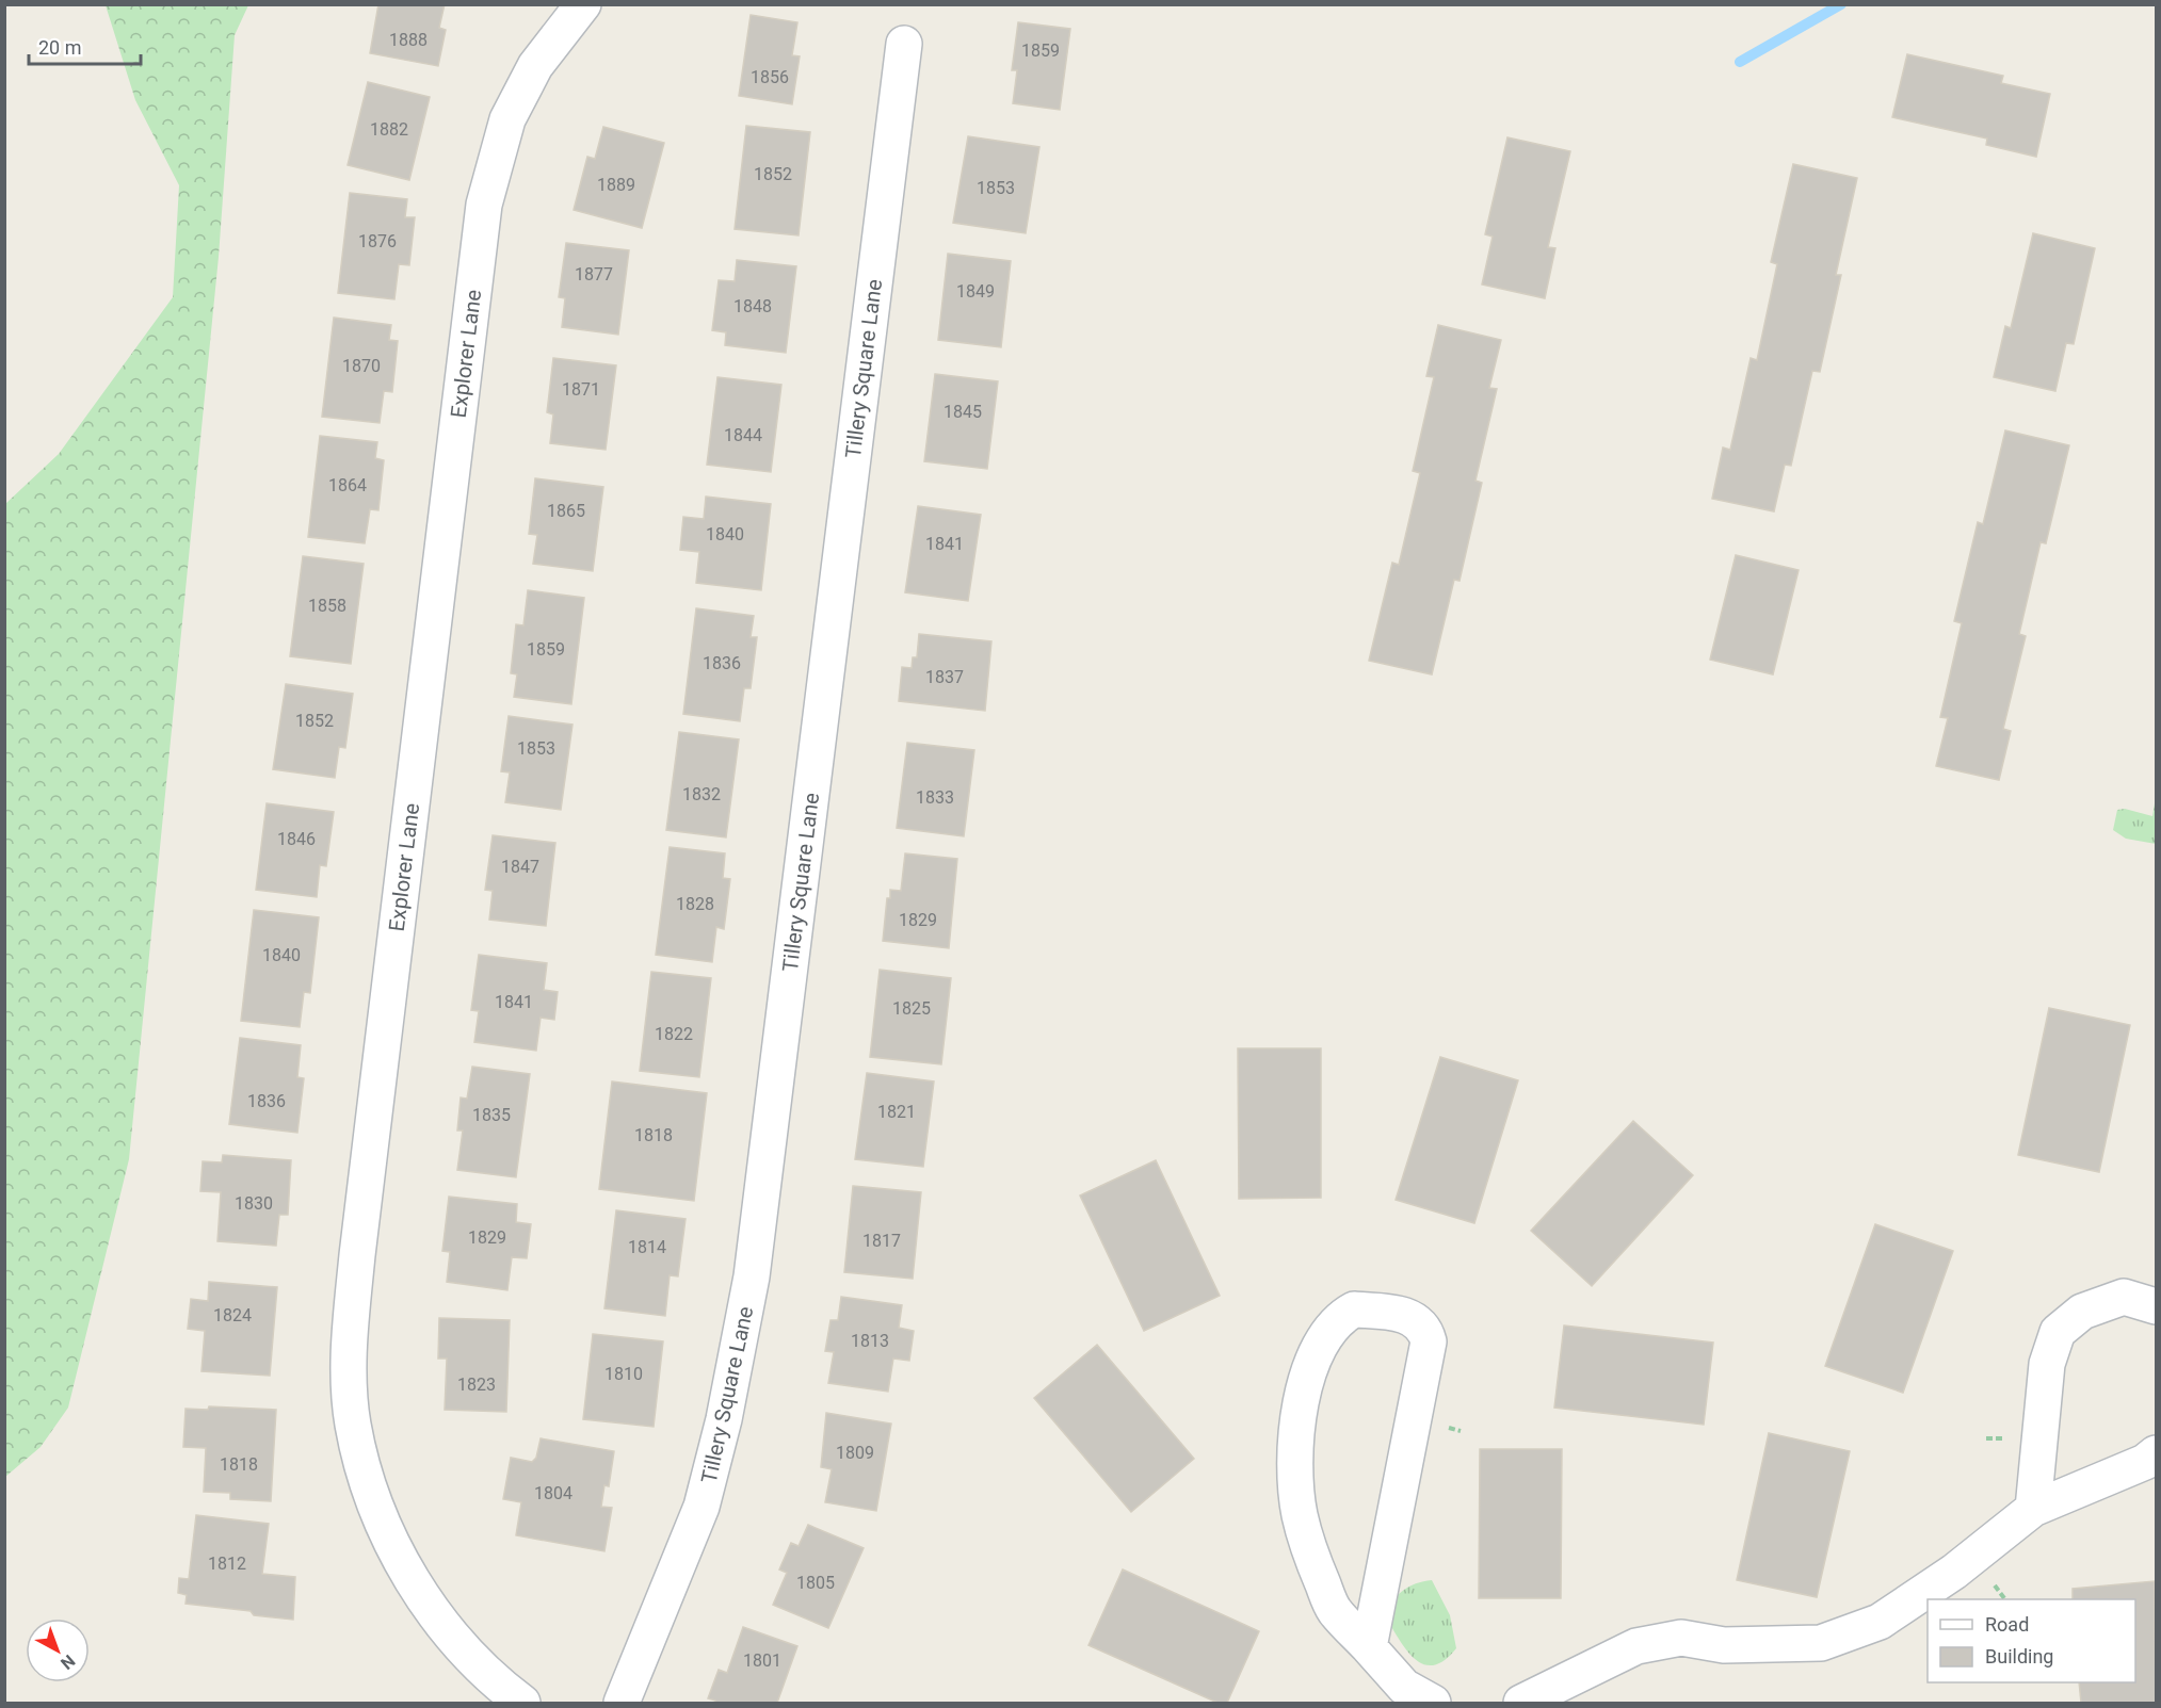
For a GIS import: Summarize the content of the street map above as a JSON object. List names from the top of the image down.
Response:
{
  "streets": {
    "street": ["Explorer Lane", "Tillery Square Lane"]
  },
  "house_numbers": [
    "1888",
    "1859",
    "1856",
    "1882",
    "1852",
    "1889",
    "1853",
    "1876",
    "1877",
    "1849",
    "1848",
    "1870",
    "1871",
    "1845",
    "1844",
    "1864",
    "1865",
    "1840",
    "1841",
    "1858",
    "1859",
    "1836",
    "1837",
    "1852",
    "1853",
    "1832",
    "1833",
    "1846",
    "1847",
    "1828",
    "1829",
    "1840",
    "1841",
    "1825",
    "1822",
    "1836",
    "1821",
    "1835",
    "1818",
    "1830",
    "1829",
    "1817",
    "1814",
    "1824",
    "1813",
    "1810",
    "1823",
    "1809",
    "1818",
    "1804",
    "1812",
    "1805",
    "1801"
  ],
  "legend": ["Road", "Building"],
  "scale_bar": "20 m",
  "north": "bottom right"
}
